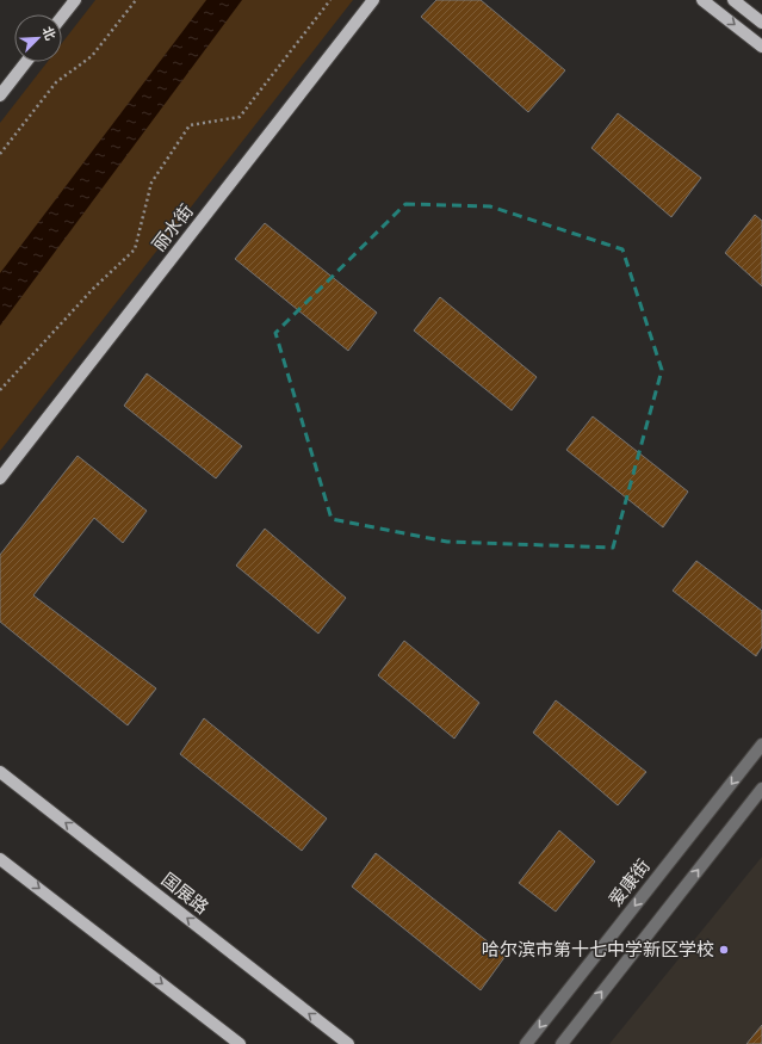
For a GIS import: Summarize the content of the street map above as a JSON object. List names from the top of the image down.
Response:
{
  "streets": {
    "main road": ["丽水街", "国展路"],
    "street": ["爱康街"]
  },
  "places": ["哈尔滨市第十七中学新区学校"],
  "north": "top right"
}
